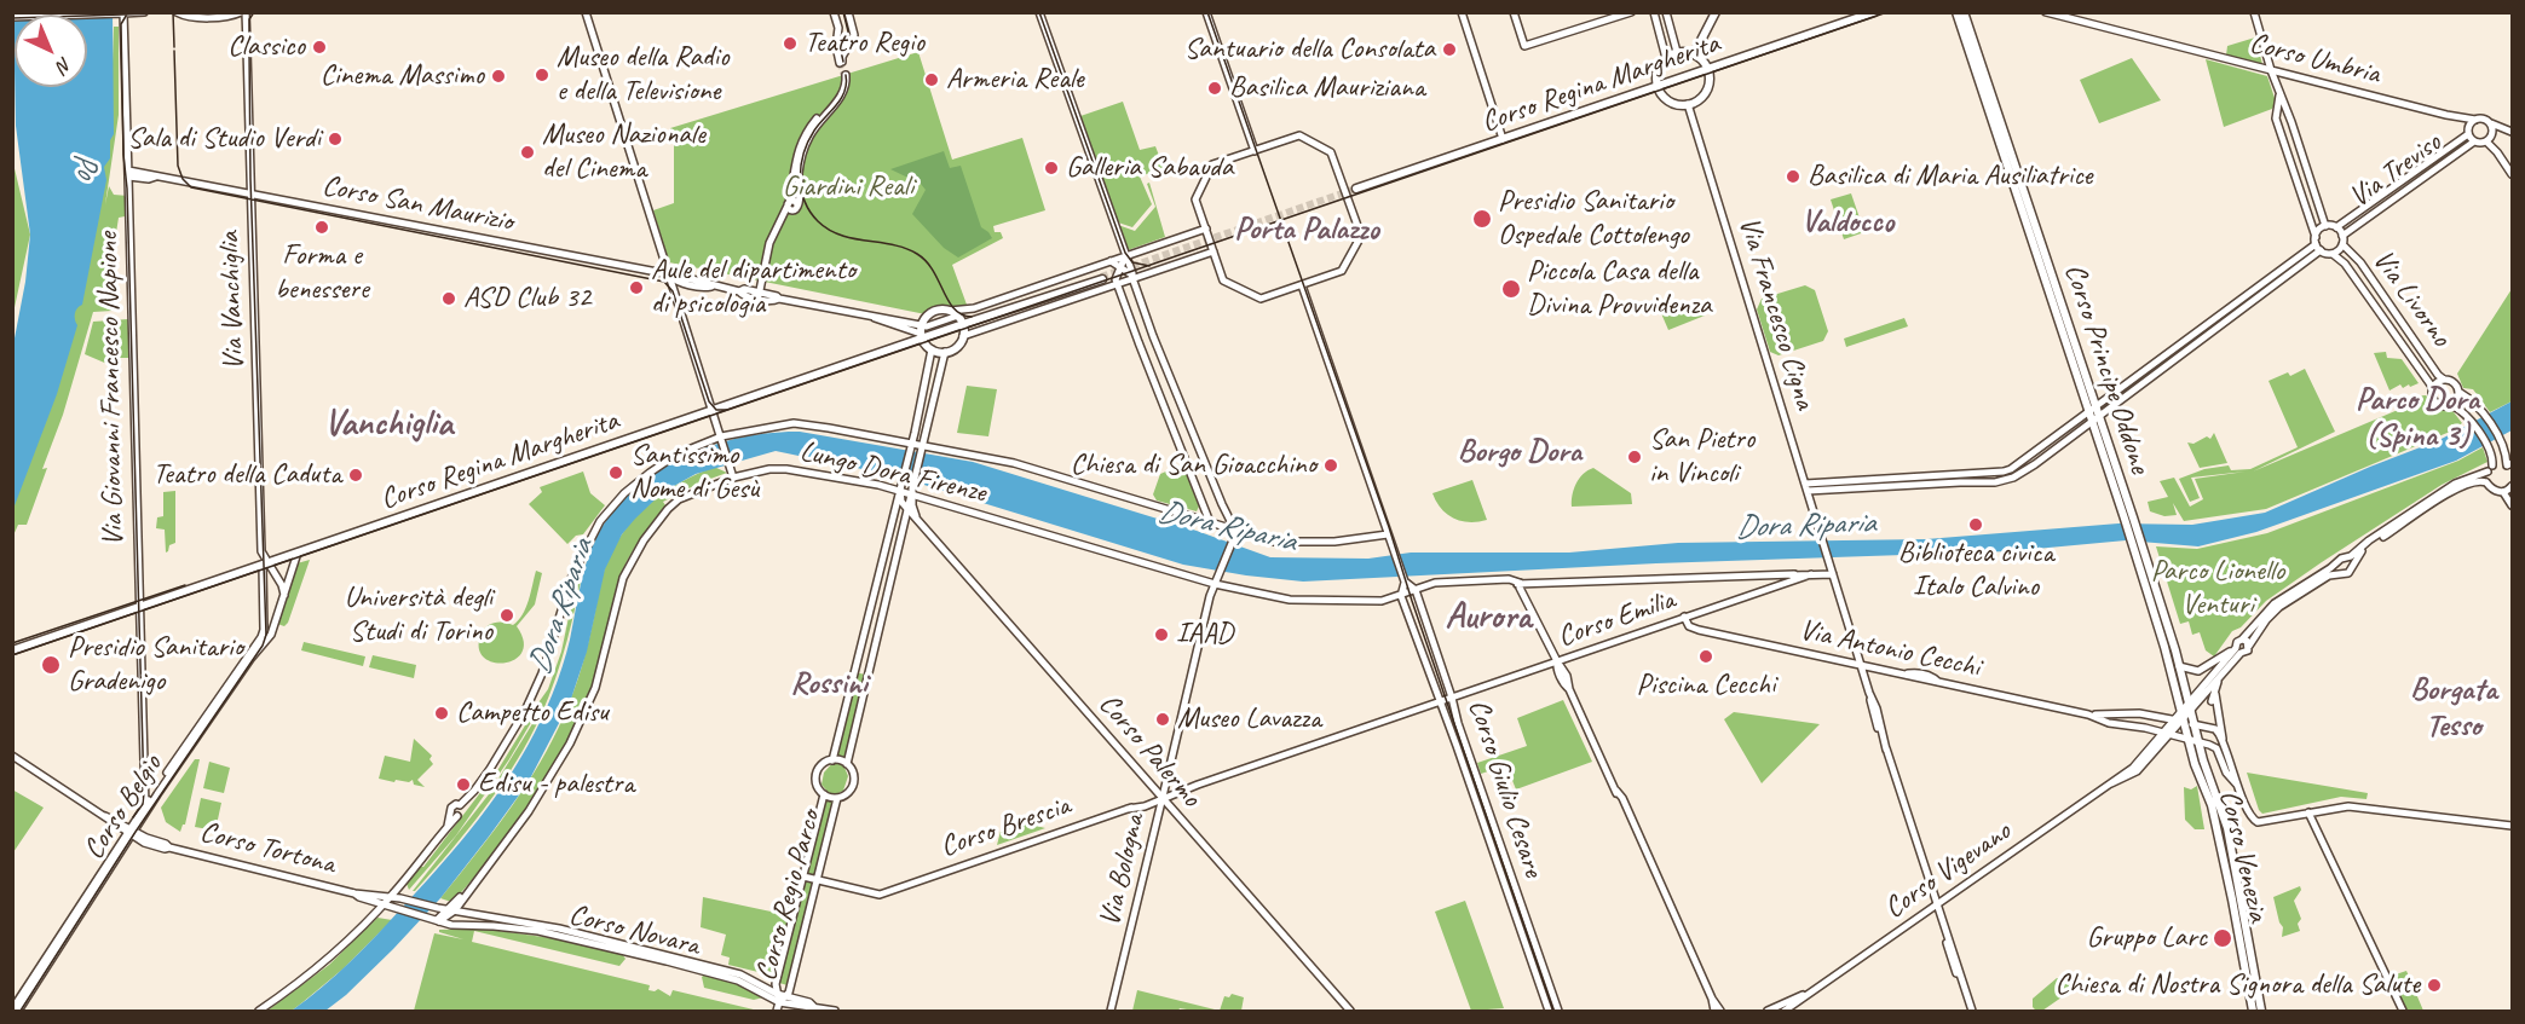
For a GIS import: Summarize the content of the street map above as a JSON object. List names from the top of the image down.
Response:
{
  "streets": {
    "main road": ["Corso Regina Margherita", "Corso Principe Oddone", "Corso Venezia"],
    "street": [
      "Corso Umbria",
      "Via Treviso",
      "Corso San Maurizio",
      "Via Livorno",
      "Via Vanchiglia",
      "Via Francesco Cigna",
      "Via Giovanni Francesco Napione",
      "Lungo Dora Firenze",
      "Corso Emilia",
      "Via Antonio Cecchi",
      "Corso Palermo",
      "Corso Giulio Cesare",
      "Corso Belgio",
      "Corso Brescia",
      "Corso Tortona",
      "Via Bologna",
      "Corso Vigevano",
      "Corso Regio Parco",
      "Corso Novara"
    ]
  },
  "crossings": [
    ["Corso Umbria", "Via Treviso"],
    ["Corso Regina Margherita", "Corso San Maurizio"],
    ["Corso Regina Margherita", "Via Vanchiglia"],
    ["Corso Regina Margherita", "Via Giovanni Francesco Napione"],
    ["Corso Regina Margherita", "Corso Belgio"],
    ["Via Treviso", "Via Livorno"],
    ["Corso San Maurizio", "Via Vanchiglia"],
    ["Corso San Maurizio", "Via Giovanni Francesco Napione"],
    ["Via Vanchiglia", "Corso Belgio"],
    ["Via Francesco Cigna", "Corso Emilia"],
    ["Corso Principe Oddone", "Via Antonio Cecchi"],
    ["Corso Principe Oddone", "Corso Venezia"],
    ["Corso Principe Oddone", "Corso Vigevano"],
    ["Via Giovanni Francesco Napione", "Corso Belgio"],
    ["Lungo Dora Firenze", "Corso Emilia"],
    ["Lungo Dora Firenze", "Corso Giulio Cesare"],
    ["Lungo Dora Firenze", "Corso Tortona"],
    ["Lungo Dora Firenze", "Via Bologna"],
    ["Lungo Dora Firenze", "Corso Novara"],
    ["Corso Emilia", "Via Antonio Cecchi"],
    ["Corso Emilia", "Corso Giulio Cesare"],
    ["Corso Emilia", "Corso Brescia"],
    ["Via Antonio Cecchi", "Corso Venezia"],
    ["Via Antonio Cecchi", "Corso Vigevano"],
    ["Corso Palermo", "Corso Brescia"],
    ["Corso Palermo", "Via Bologna"],
    ["Corso Giulio Cesare", "Corso Brescia"],
    ["Corso Belgio", "Corso Tortona"],
    ["Corso Brescia", "Via Bologna"],
    ["Corso Brescia", "Corso Regio Parco"],
    ["Corso Tortona", "Corso Novara"],
    ["Corso Venezia", "Corso Vigevano"],
    ["Corso Regio Parco", "Corso Novara"]
  ],
  "districts": [
    "Valdocco",
    "Porta Palazzo",
    "Parco Dora (Spina 3)",
    "Vanchiglia",
    "Borgo Dora",
    "Aurora",
    "Rossini",
    "Borgata Tesso"
  ],
  "water": ["Po", "Dora Riparia"],
  "parks": ["Giardini Reali", "Parco Lionello Venturi"],
  "places": [
    "Teatro Regio",
    "Classico",
    "Santuario della Consolata",
    "Museo della Radio e della Televisione",
    "Cinema Massimo",
    "Armeria Reale",
    "Basilica Mauriziana",
    "Sala di Studio Verdi",
    "Museo Nazionale del Cinema",
    "Galleria Sabauda",
    "Basilica di Maria Ausiliatrice",
    "Presidio Sanitario Ospedale Cottolengo",
    "Forma e benessere",
    "Aule del dipartimento di psicologia",
    "Piccola Casa della Divina Provvidenza",
    "ASD Club 32",
    "San Pietro in Vincoli",
    "Chiesa di San Gioacchino",
    "Santissimo Nome di Gesù",
    "Teatro della Caduta",
    "Biblioteca civica Italo Calvino",
    "Università degli Studi di Torino",
    "IAAD",
    "Piscina Cecchi",
    "Presidio Sanitario Gradenigo",
    "Campetto Edisu",
    "Museo Lavazza",
    "Edisu - palestra",
    "Gruppo Larc",
    "Chiesa di Nostra Signora della Salute"
  ],
  "north": "bottom right"
}
